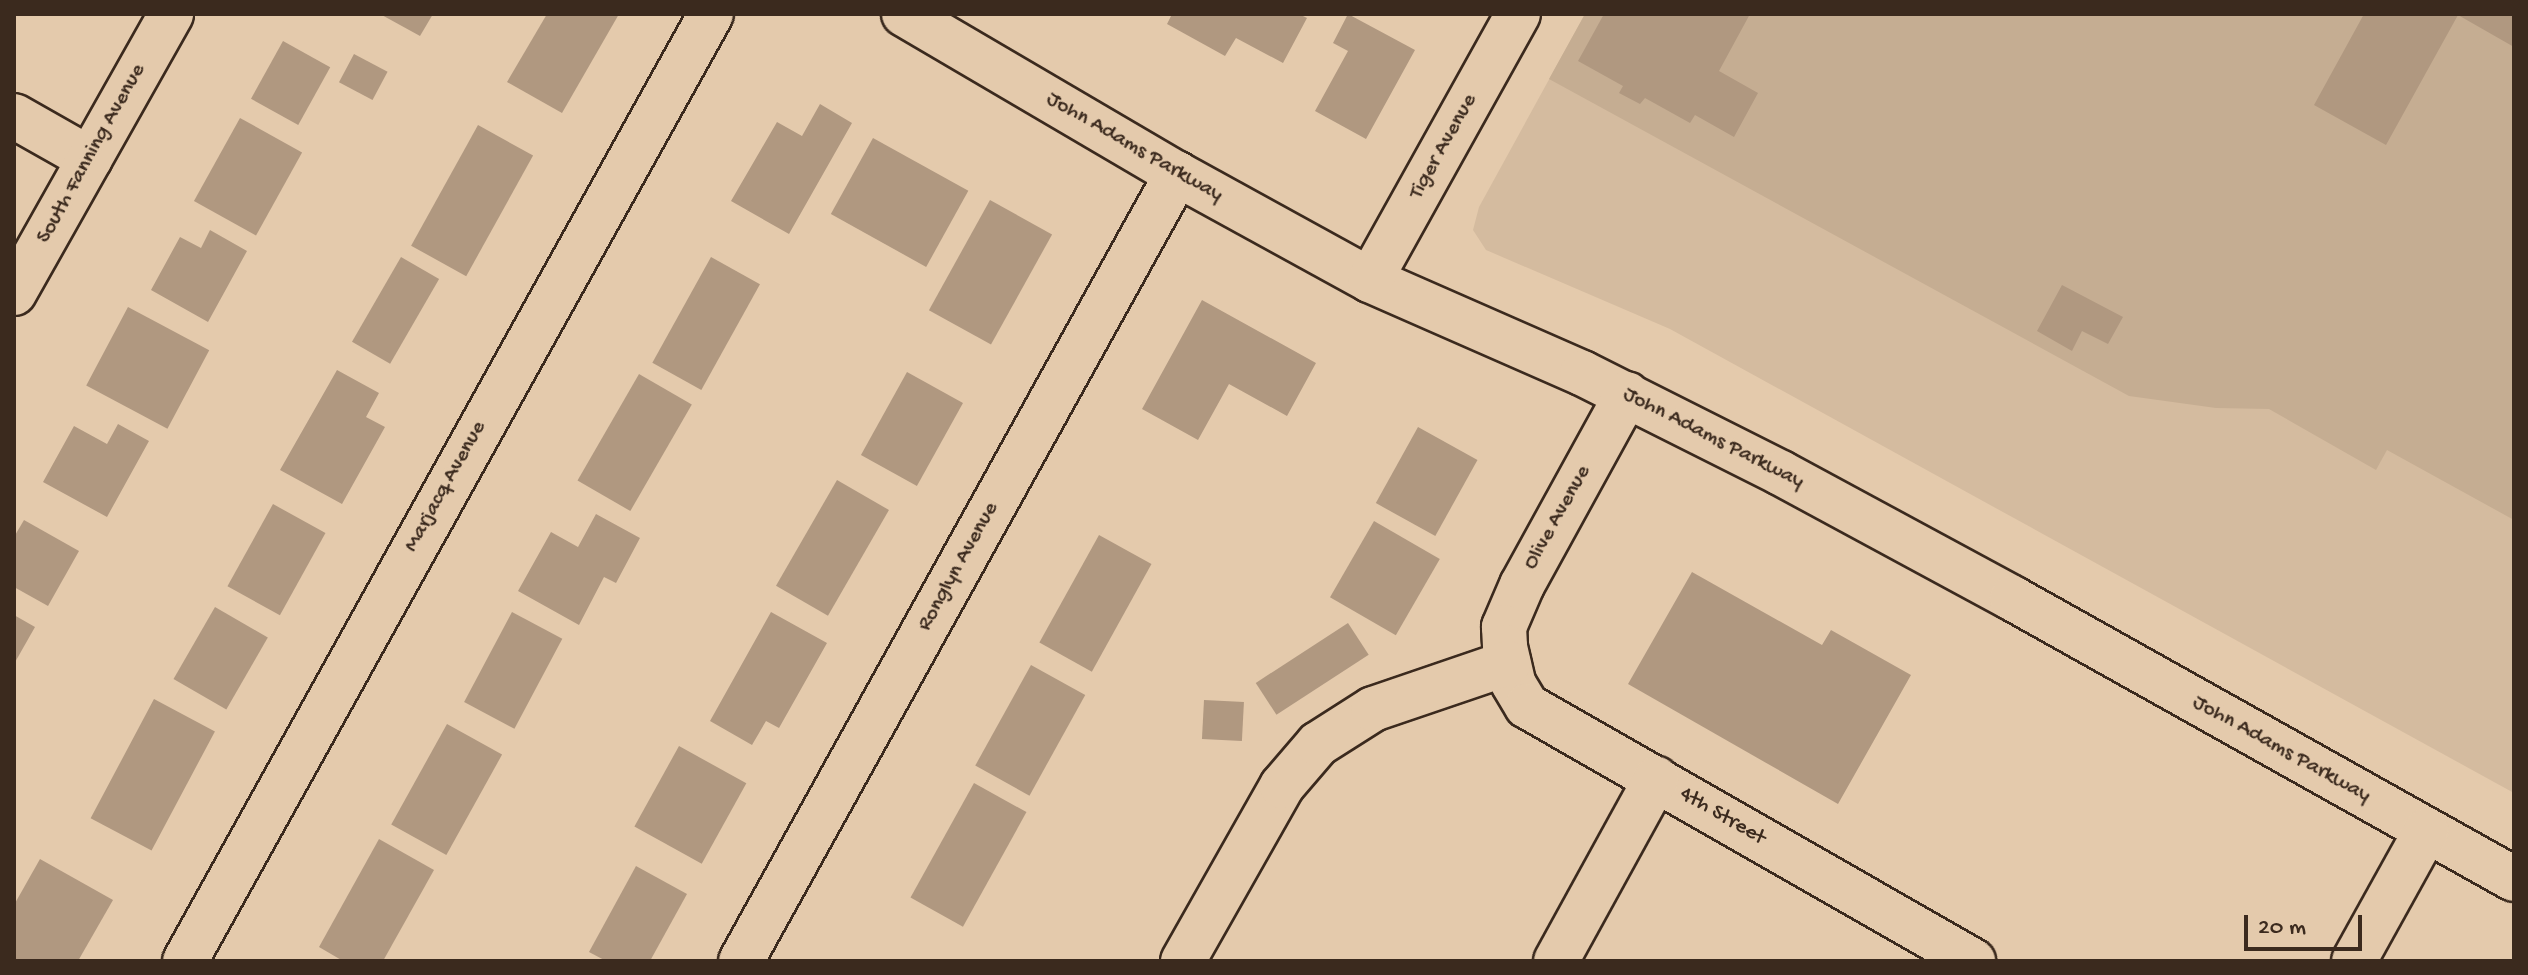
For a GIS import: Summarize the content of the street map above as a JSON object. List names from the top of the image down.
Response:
{
  "streets": {
    "street": [
      "Tiger Avenue",
      "John Adams Parkway",
      "South Fanning Avenue",
      "Marjacq Avenue",
      "Olive Avenue",
      "Ronglyn Avenue",
      "4th Street"
    ]
  },
  "crossings": [
    ["Tiger Avenue", "John Adams Parkway"],
    ["John Adams Parkway", "Olive Avenue"],
    ["John Adams Parkway", "Ronglyn Avenue"],
    ["Olive Avenue", "4th Street"]
  ],
  "scale_bar": "20 m"
}
